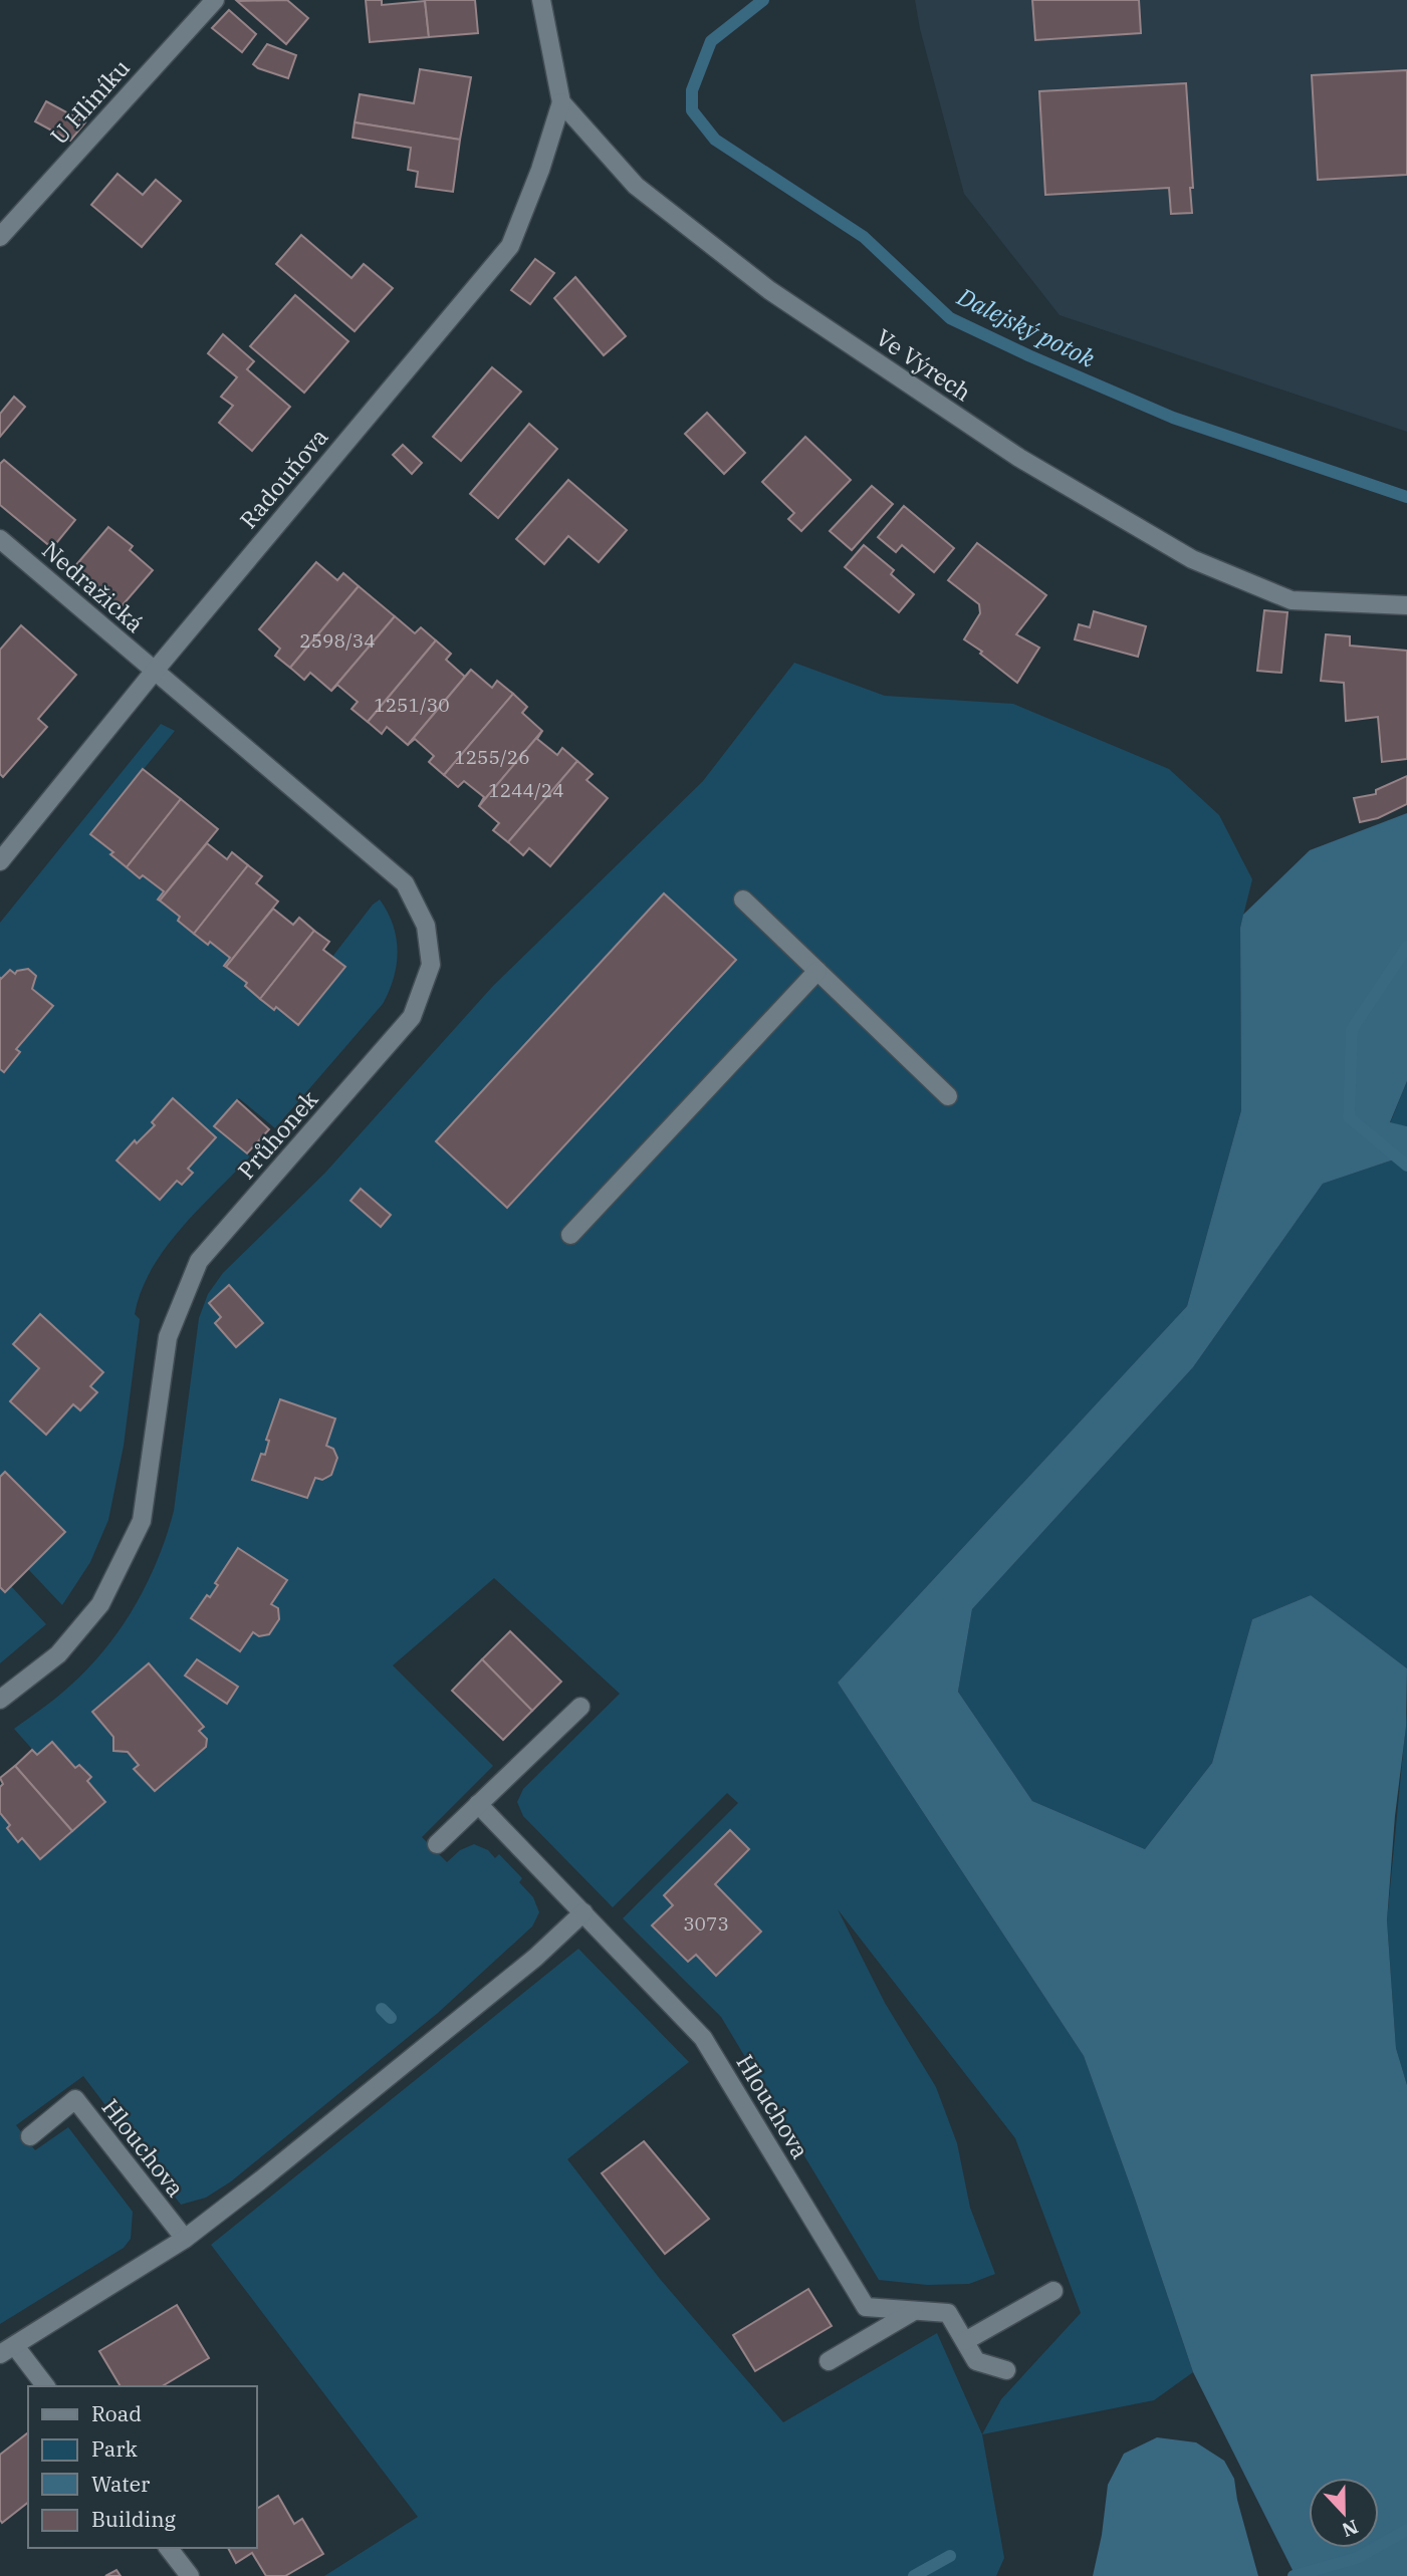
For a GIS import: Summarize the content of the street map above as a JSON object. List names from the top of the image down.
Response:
{
  "streets": {
    "street": [
      "U Hliníku",
      "Ve Výrech",
      "Radouňova",
      "Nedražická",
      "Průhonek",
      "Hlouchova"
    ]
  },
  "crossings": [
    ["Ve Výrech", "Radouňova"],
    ["Radouňova", "Nedražická"],
    ["Radouňova", "Průhonek"],
    ["Nedražická", "Průhonek"]
  ],
  "water": ["Dalejský potok"],
  "house_numbers": [
    "2598/34",
    "1251/30",
    "1255/26",
    "1244/24",
    "3073"
  ],
  "legend": [
    "Road",
    "Park",
    "Water",
    "Building"
  ],
  "north": "bottom"
}
